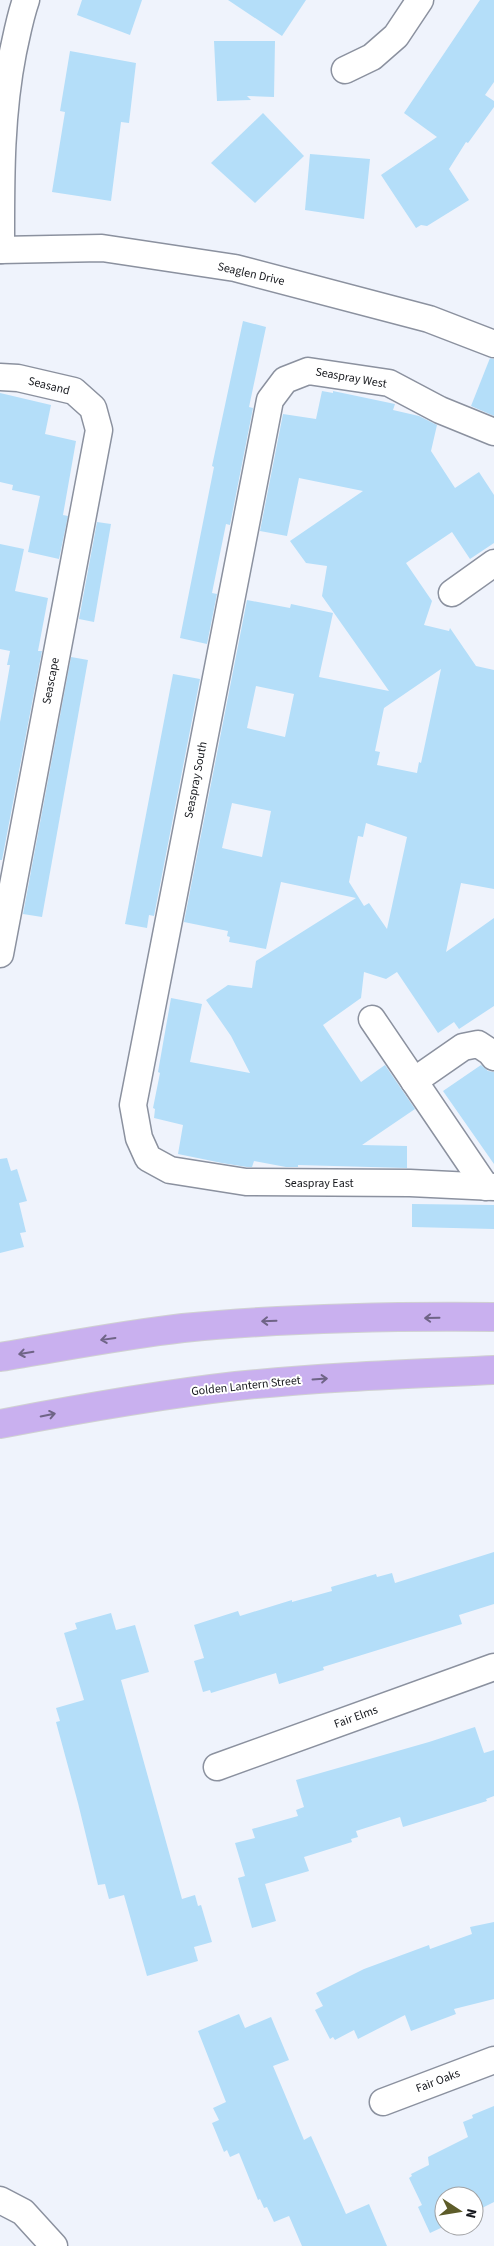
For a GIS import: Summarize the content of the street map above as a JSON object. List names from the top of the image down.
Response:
{
  "streets": {
    "main road": ["Golden Lantern Street"],
    "street": [
      "Seaglen Drive",
      "Seaspray West",
      "Seasand",
      "Seascape",
      "Seaspray South",
      "Seaspray East",
      "Fair Elms",
      "Fair Oaks"
    ]
  },
  "crossings": [
    ["Seaspray West", "Seaspray South"],
    ["Seasand", "Seascape"],
    ["Seaspray South", "Seaspray East"]
  ],
  "north": "right"
}
